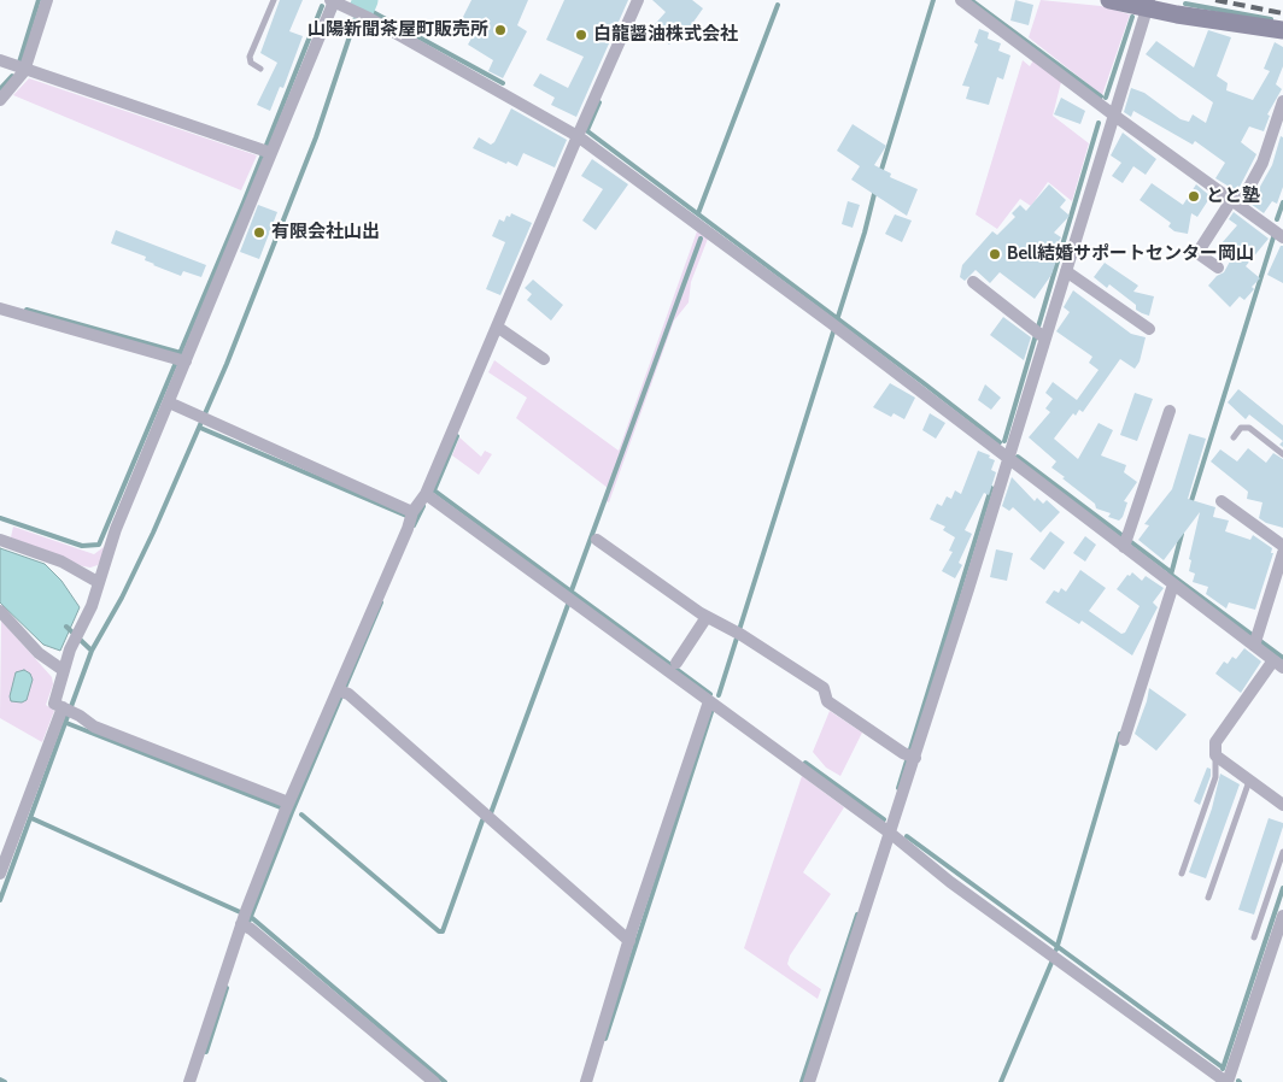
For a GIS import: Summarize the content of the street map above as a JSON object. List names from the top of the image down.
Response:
{
  "places": [
    "山陽新聞茶屋町販売所",
    "白龍醤油株式会社",
    "とと塾",
    "有限会社山出",
    "Bell結婚サポートセンター岡山"
  ]
}
